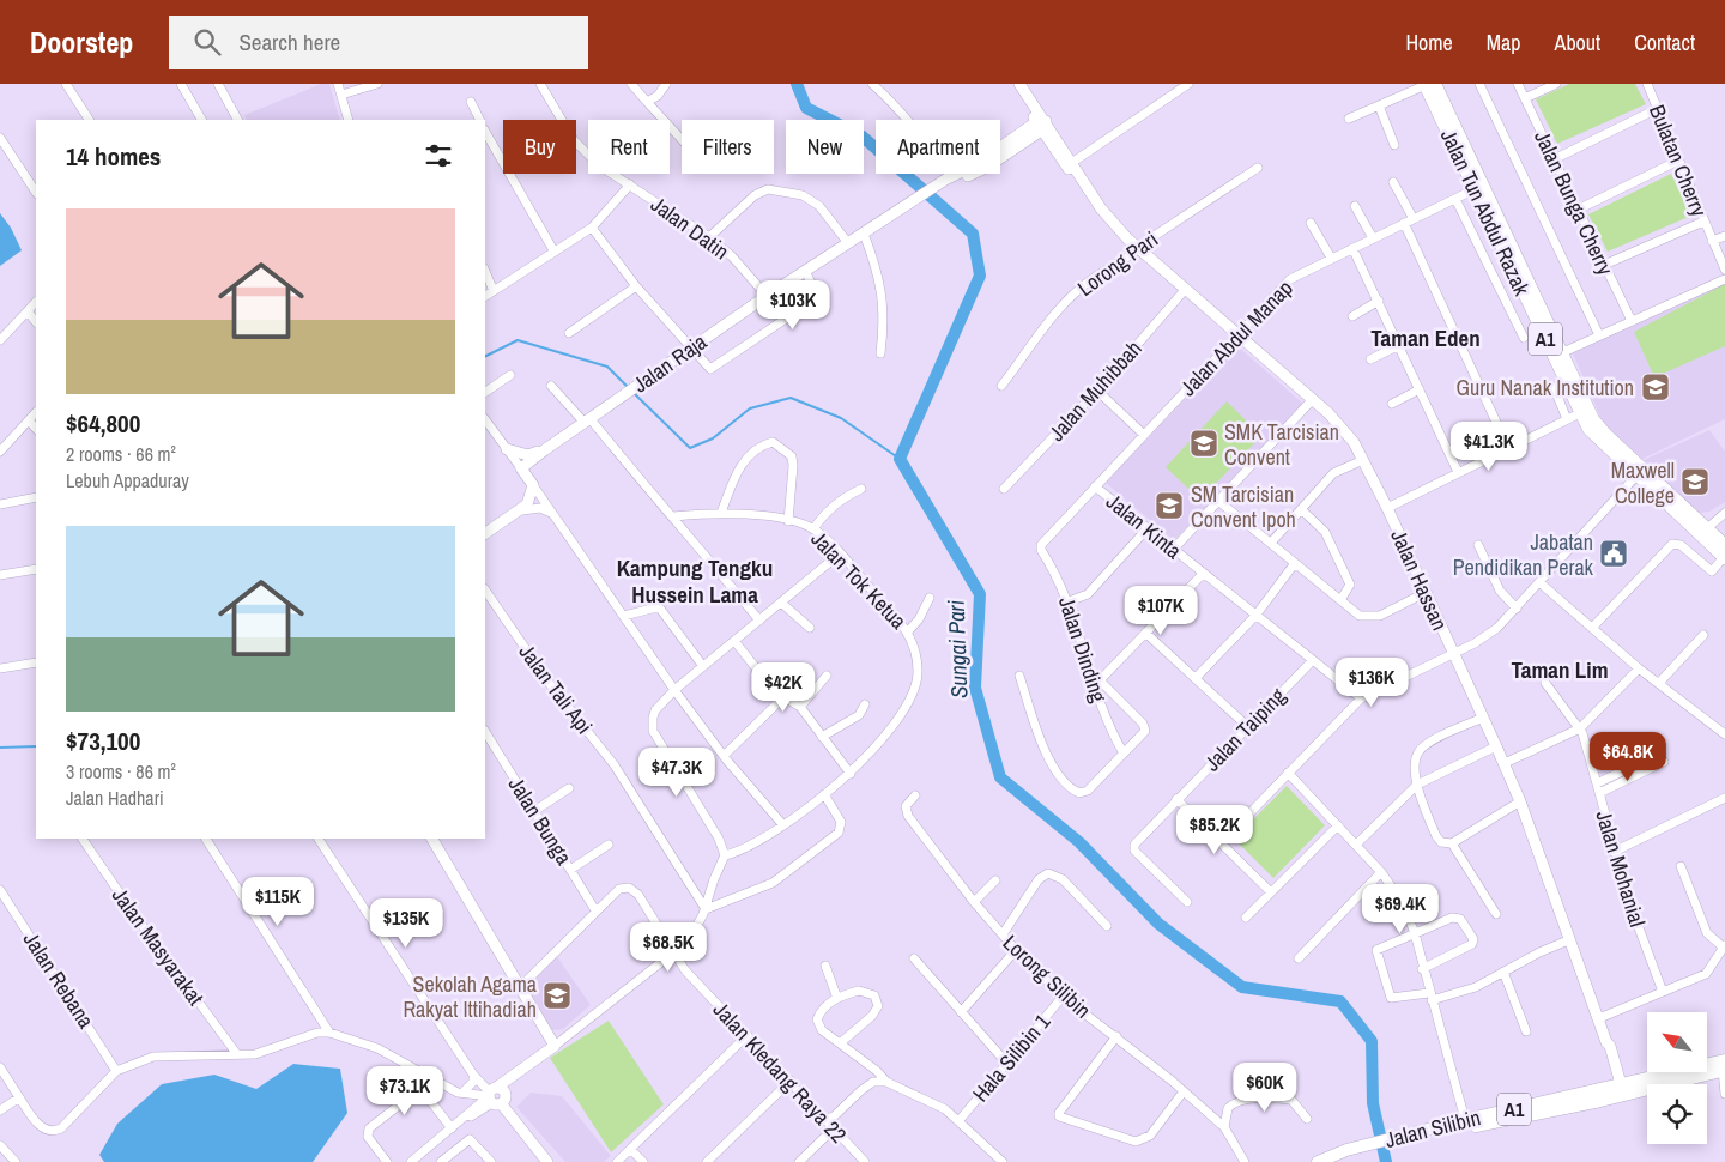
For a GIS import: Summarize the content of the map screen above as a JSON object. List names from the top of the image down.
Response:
{
  "streets": {
    "main road": ["Jalan Tun Abdul Razak", "A1", "Jalan Silibin"],
    "street": [
      "Bulatan Cherry",
      "Jalan Bunga Cherry",
      "Jalan Datin",
      "Lorong Pari",
      "Jalan Abdul Manap",
      "Jalan Raja",
      "Jalan Muhibbah",
      "Jalan Kinta",
      "Jalan Tok Ketua",
      "Jalan Hassan",
      "Jalan Dinding",
      "Jalan Tali Api",
      "Jalan Taiping",
      "Jalan Bunga",
      "Jalan Mohanial",
      "Jalan Masyarakat",
      "Lorong Silibin",
      "Jalan Rebana",
      "Hala Silibin 1",
      "Jalan Kledang Raya 22"
    ]
  },
  "crossings": [
    ["Jalan Tun Abdul Razak", "Jalan Abdul Manap"],
    ["Jalan Datin", "Jalan Raja"],
    ["Lorong Pari", "Jalan Hassan"],
    ["Jalan Abdul Manap", "Jalan Kinta"],
    ["Jalan Abdul Manap", "Jalan Hassan"],
    ["Jalan Abdul Manap", "Jalan Dinding"],
    ["Jalan Raja", "Jalan Hassan"],
    ["Jalan Muhibbah", "Jalan Hassan"],
    ["Jalan Kinta", "Jalan Taiping"],
    ["Jalan Hassan", "Jalan Silibin"],
    ["Lorong Silibin", "Hala Silibin 1"]
  ],
  "districts": ["Taman Eden", "Kampung Tengku Hussein Lama", "Taman Lim"],
  "water": ["Sungai Pari"],
  "places": {
    "school or university": [
      "Guru Nanak Institution",
      "SMK Tarcisian Convent",
      "Maxwell College",
      "SM Tarcisian Convent Ipoh",
      "Sekolah Agama Rakyat Ittihadiah"
    ],
    "public building": ["Jabatan Pendidikan Perak"]
  },
  "north": "top left",
  "page": {
    "header": "Doorstep",
    "search": "Search here",
    "nav": [
      "Home",
      "Map",
      "About",
      "Contact"
    ],
    "chip": [
      "Buy",
      "Rent",
      "Filters",
      "New",
      "Apartment"
    ],
    "heading": "14 homes",
    "list": [
      {
        "name": "$64,800",
        "note": "2 rooms · 66 m² · Lebuh Appaduray"
      },
      {
        "name": "$73,100",
        "note": "3 rooms · 86 m² · Jalan Hadhari"
      }
    ],
    "price": [
      "$103K",
      "$41.3K",
      "$107K",
      "$136K",
      "$42K",
      "$64.8K",
      "$47.3K",
      "$85.2K",
      "$115K",
      "$69.4K",
      "$135K",
      "$68.5K",
      "$60K",
      "$73.1K"
    ]
  }
}
